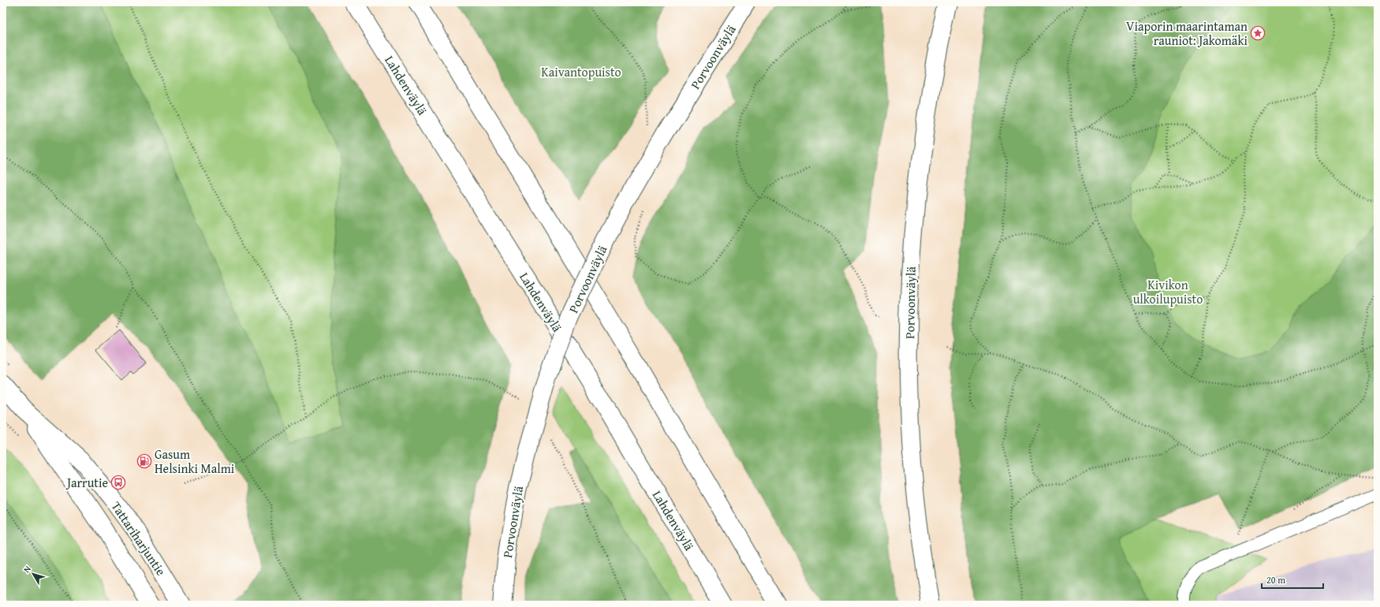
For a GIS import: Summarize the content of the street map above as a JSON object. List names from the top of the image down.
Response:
{
  "streets": {
    "main road": ["Porvoonväylä", "Lahdenväylä", "Tattariharjuntie"]
  },
  "parks": ["Kaivantopuisto", "Kivikon ulkoilupuisto"],
  "places": {
    "place": ["Viaporin maarintaman rauniot: Jakomäki"],
    "fuel station": ["Gasum Helsinki Malmi"],
    "bus stop": ["Jarrutie"]
  },
  "scale_bar": "20 m",
  "north": "top left"
}
